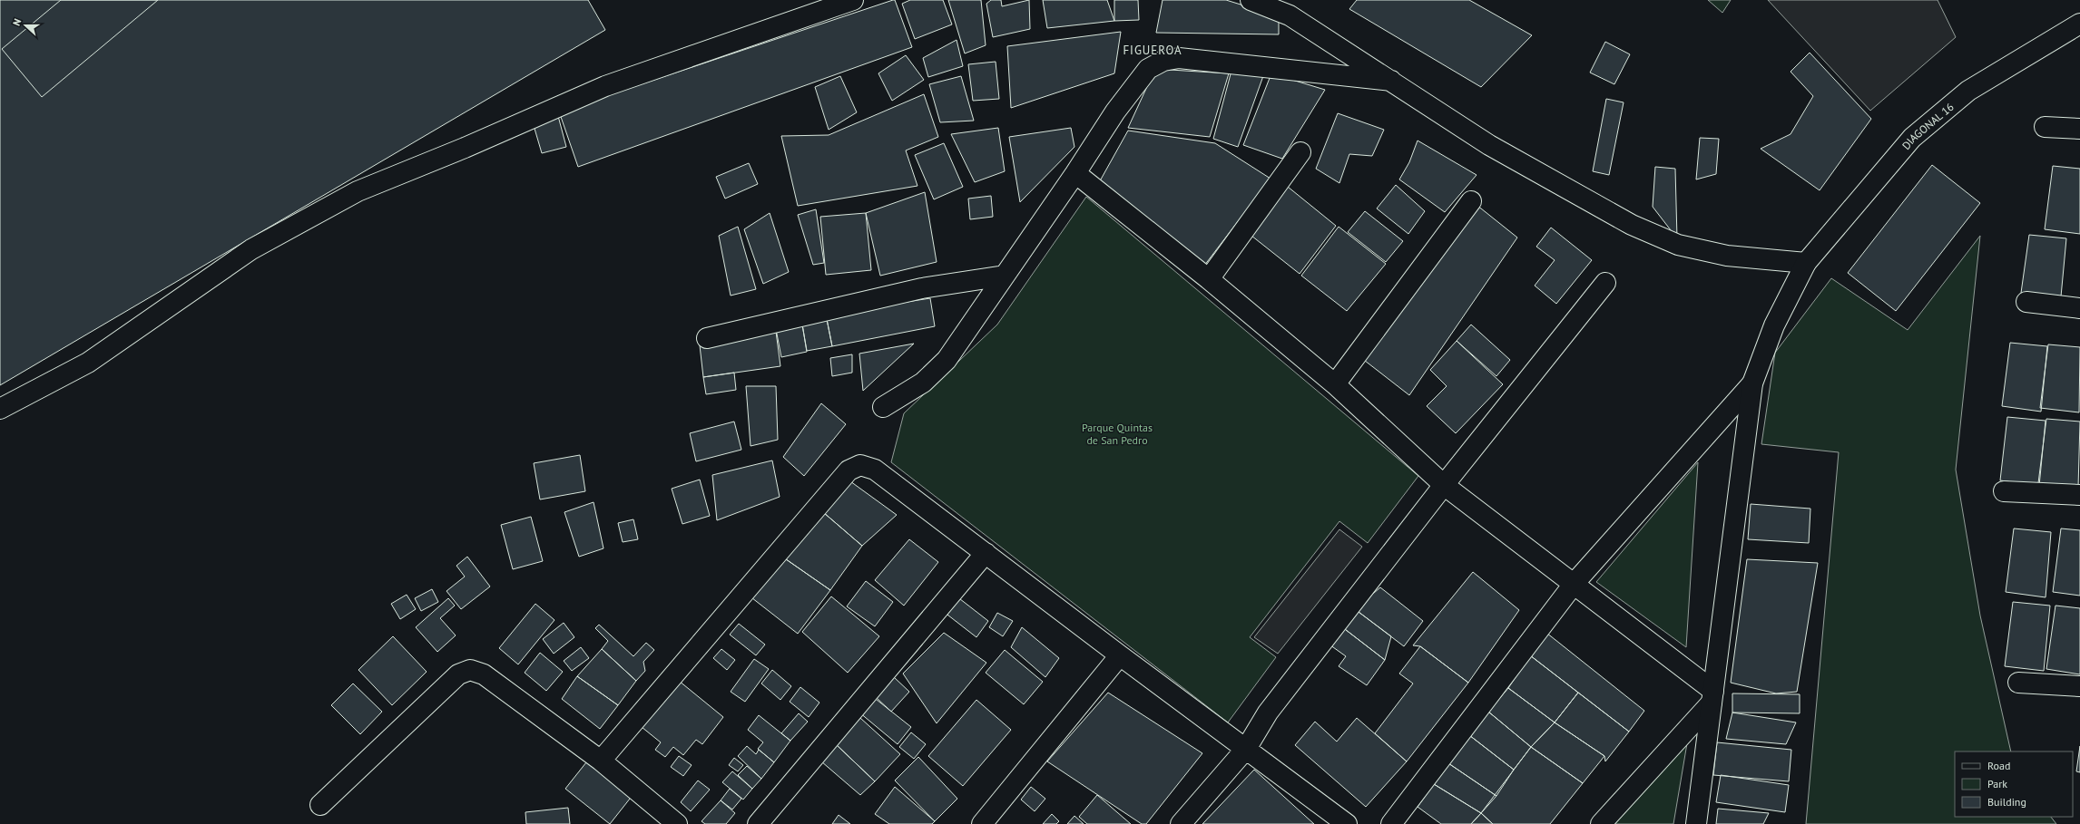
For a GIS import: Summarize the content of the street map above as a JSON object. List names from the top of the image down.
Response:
{
  "streets": {
    "street": ["DIAGONAL 16"]
  },
  "districts": ["FIGUEROA"],
  "parks": ["Parque Quintas de San Pedro"],
  "legend": ["Road", "Park", "Building"],
  "north": "left"
}
